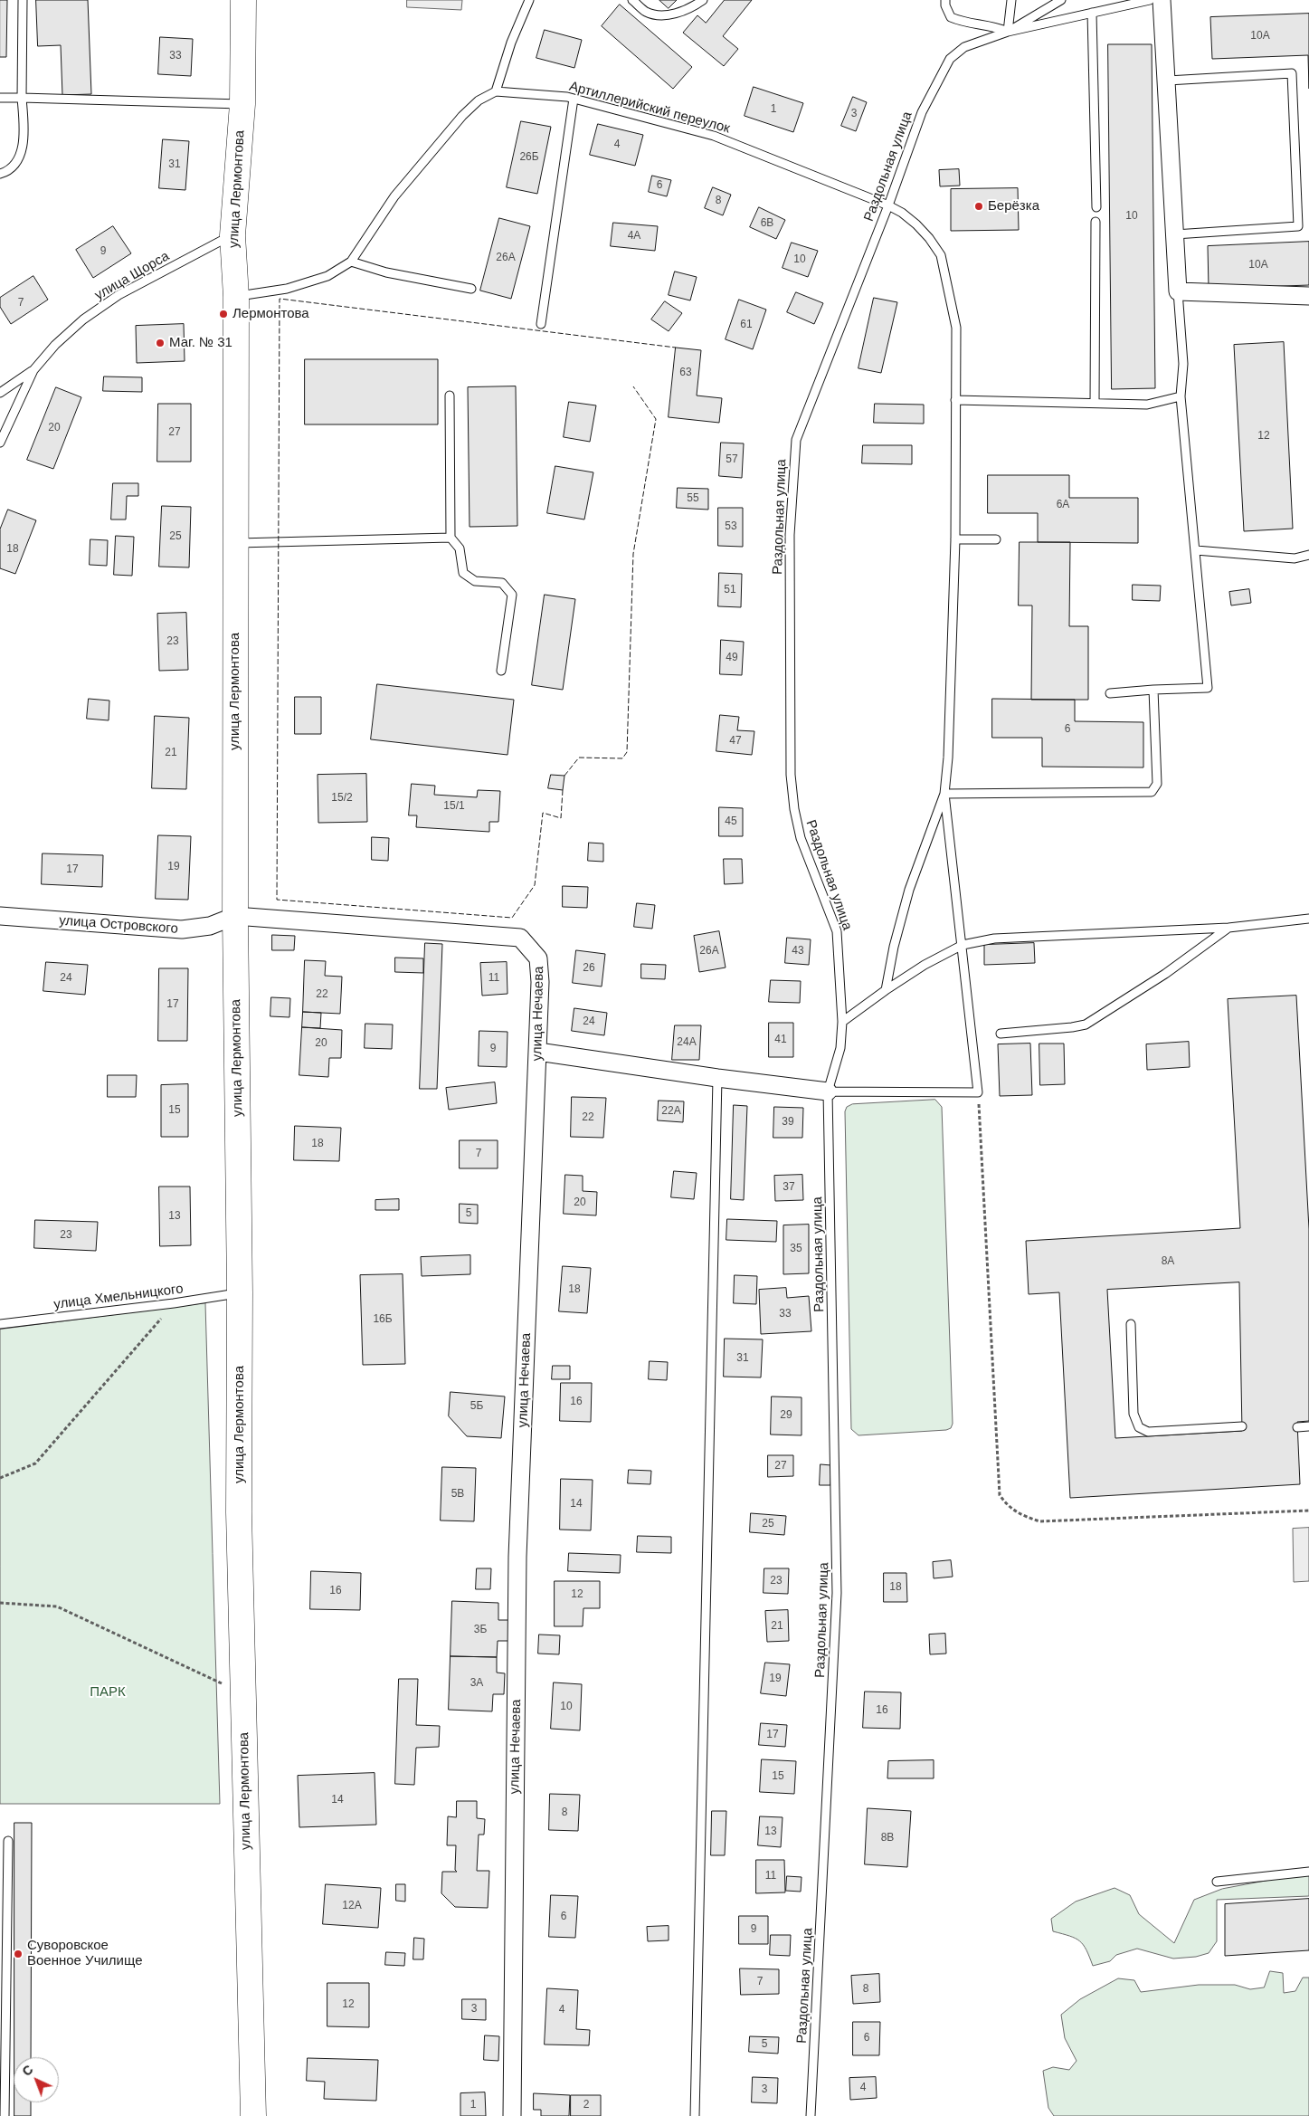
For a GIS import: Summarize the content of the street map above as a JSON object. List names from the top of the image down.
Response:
{
  "streets": {
    "main road": ["улица Лермонтова"],
    "street": ["улица Островского", "улица Нечаева"],
    "lane": [
      "Артиллерийский переулок",
      "Раздольная улица",
      "улица Щорса",
      "улица Хмельницкого"
    ]
  },
  "crossings": [
    ["Артиллерийский переулок", "Раздольная улица"],
    ["улица Лермонтова", "улица Щорса"],
    ["улица Лермонтова", "улица Островского"],
    ["улица Лермонтова", "улица Нечаева"],
    ["улица Лермонтова", "улица Хмельницкого"],
    ["улица Островского", "улица Нечаева"]
  ],
  "parks": ["ПАРК"],
  "places": [
    "Берёзка",
    "Лермонтова",
    "Маг. № 31",
    "Суворовское Военное Училище"
  ],
  "house_numbers": [
    "10А",
    "33",
    "1",
    "3",
    "4",
    "26Б",
    "31",
    "6",
    "8",
    "10",
    "6В",
    "4А",
    "9",
    "26А",
    "10",
    "10А",
    "7",
    "61",
    "63",
    "20",
    "27",
    "12",
    "57",
    "55",
    "6А",
    "53",
    "25",
    "18",
    "51",
    "23",
    "49",
    "6",
    "47",
    "21",
    "15/2",
    "15/1",
    "45",
    "19",
    "17",
    "26А",
    "43",
    "26",
    "24",
    "11",
    "22",
    "17",
    "24",
    "41",
    "24А",
    "20",
    "9",
    "15",
    "22А",
    "22",
    "39",
    "18",
    "7",
    "37",
    "20",
    "5",
    "13",
    "23",
    "35",
    "8А",
    "18",
    "33",
    "16Б",
    "31",
    "16",
    "5Б",
    "29",
    "27",
    "5В",
    "14",
    "25",
    "23",
    "18",
    "16",
    "12",
    "21",
    "3Б",
    "19",
    "3А",
    "10",
    "16",
    "17",
    "15",
    "14",
    "8",
    "13",
    "8В",
    "11",
    "12А",
    "6",
    "9",
    "7",
    "8",
    "12",
    "3",
    "4",
    "6",
    "5",
    "4",
    "3",
    "1",
    "2"
  ],
  "north": "top left"
}
